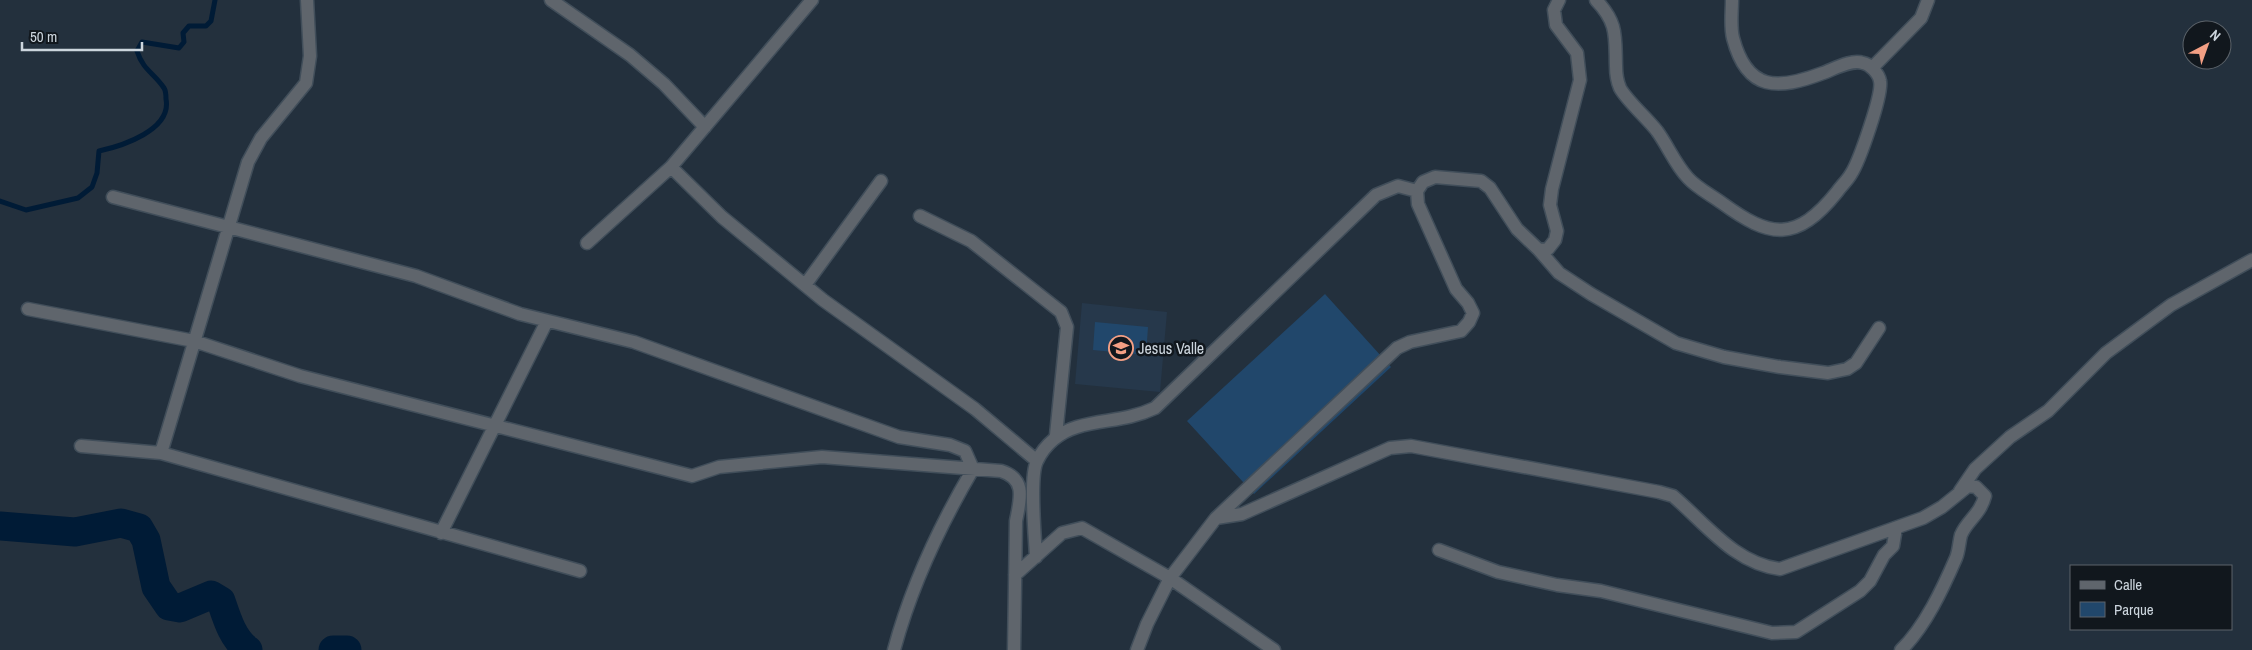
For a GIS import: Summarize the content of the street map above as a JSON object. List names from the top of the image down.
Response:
{
  "places": {
    "school or university": ["Jesus Valle"]
  },
  "legend": ["Calle", "Parque"],
  "scale_bar": "50 m",
  "north": "top right"
}
